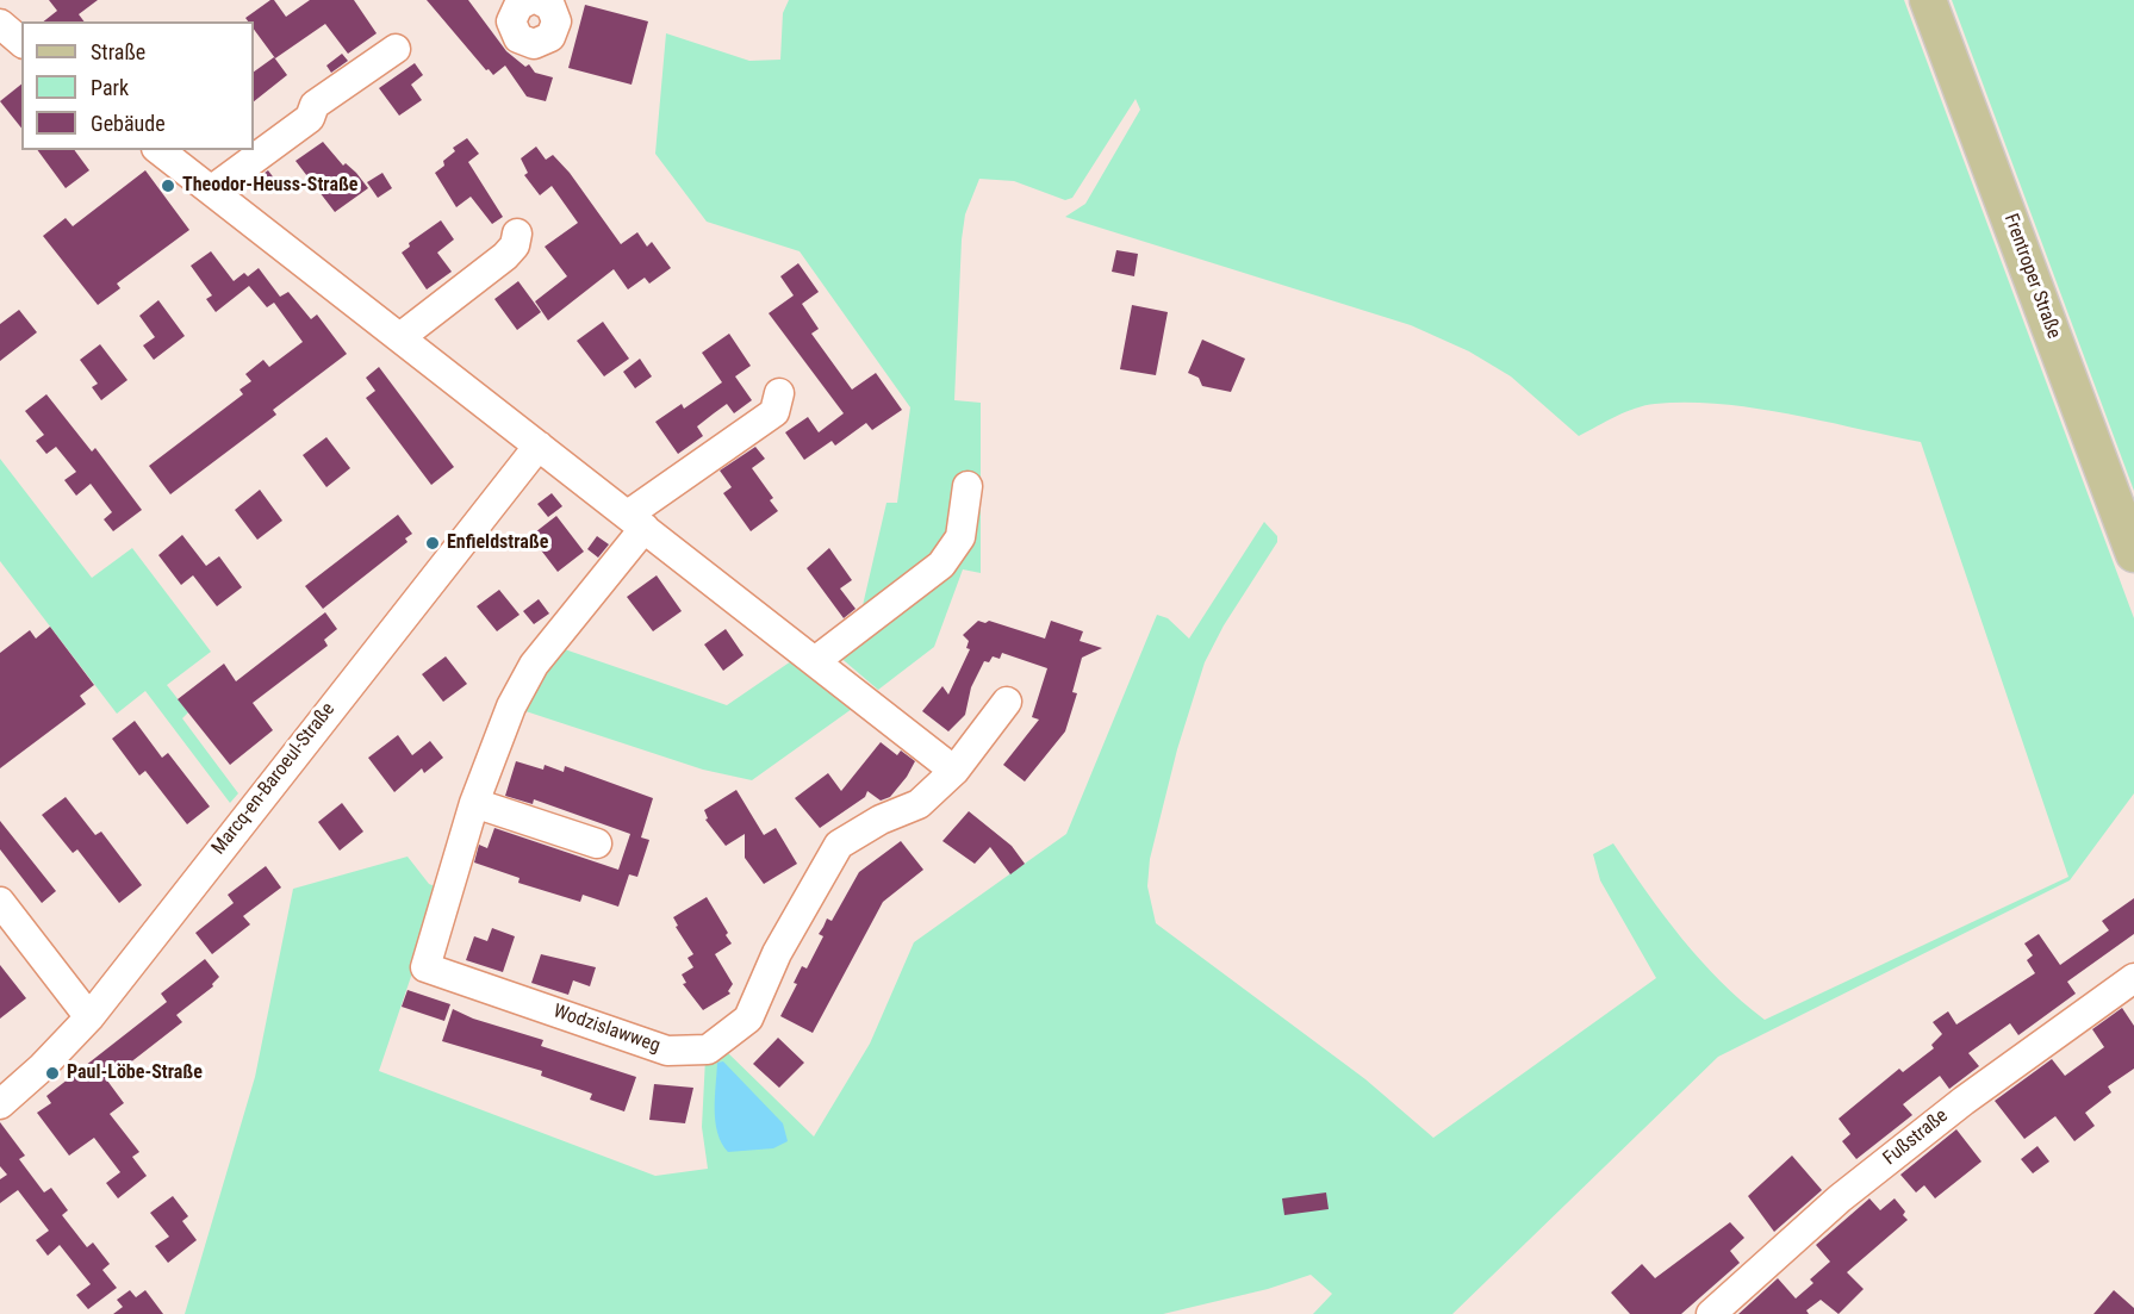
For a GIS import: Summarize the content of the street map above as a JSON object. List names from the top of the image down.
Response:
{
  "streets": {
    "main road": ["Frentroper Straße"],
    "street": ["Marcq-en-Baroeul-Straße", "Wodzislawweg", "Fußstraße"]
  },
  "places": ["Theodor-Heuss-Straße", "Enfieldstraße", "Paul-Löbe-Straße"],
  "legend": ["Straße", "Park", "Gebäude"]
}
